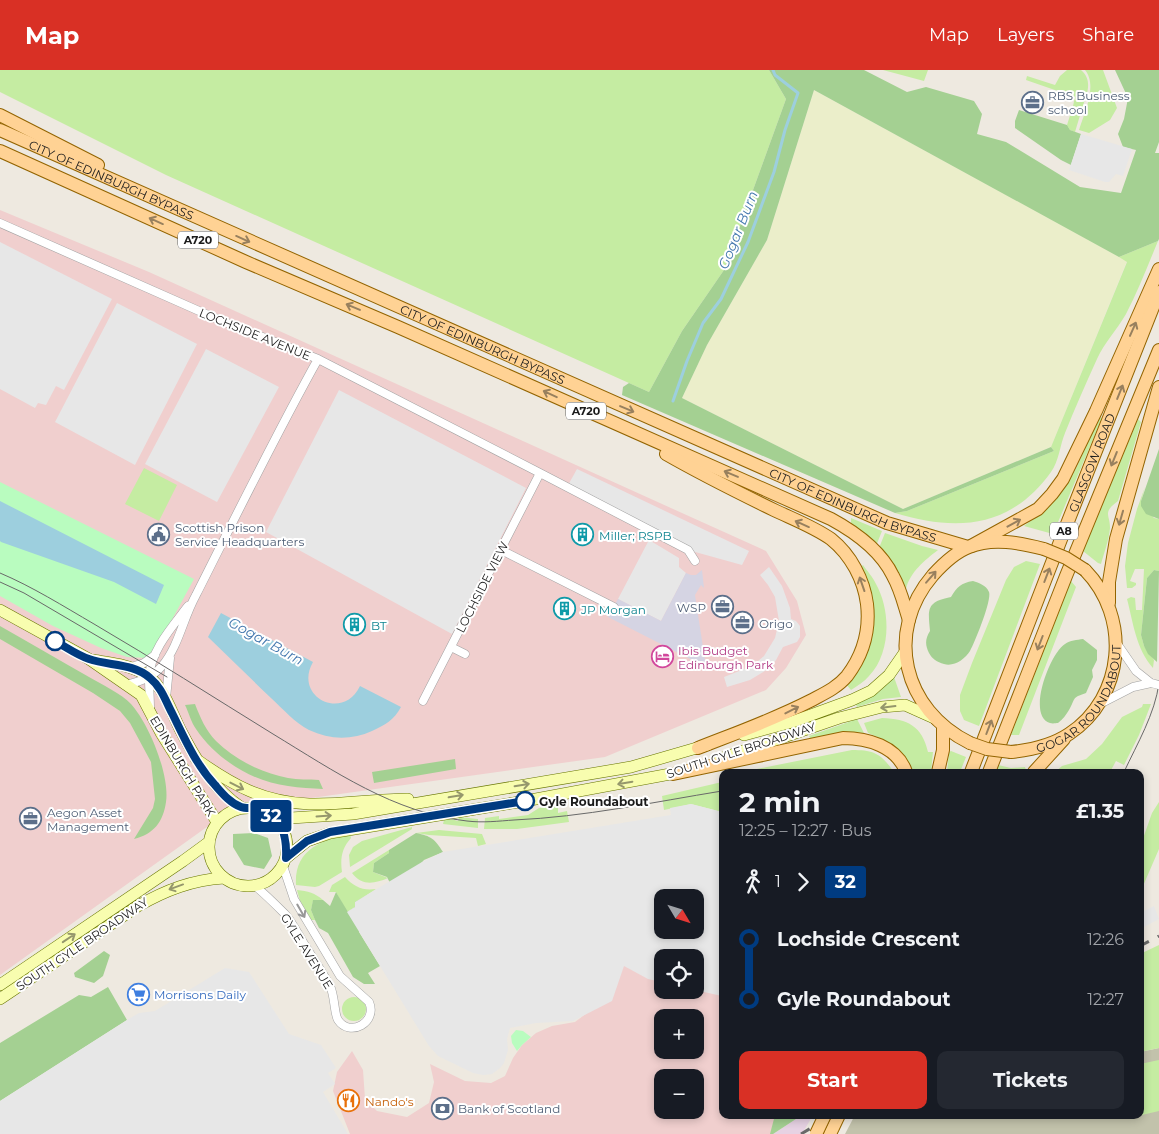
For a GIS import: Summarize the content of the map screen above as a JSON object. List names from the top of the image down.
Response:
{
  "streets": {
    "main road": [
      "CITY OF EDINBURGH BYPASS",
      "A720",
      "GLASGOW ROAD",
      "A8",
      "GOGAR ROUNDABOUT"
    ],
    "street": [
      "LOCHSIDE AVENUE",
      "LOCHSIDE VIEW",
      "SOUTH GYLE BROADWAY",
      "EDINBURGH PARK",
      "GYLE AVENUE"
    ]
  },
  "crossings": [
    ["CITY OF EDINBURGH BYPASS", "A720"],
    ["CITY OF EDINBURGH BYPASS", "GOGAR ROUNDABOUT"],
    ["A720", "SOUTH GYLE BROADWAY"],
    ["LOCHSIDE AVENUE", "EDINBURGH PARK"],
    ["GOGAR ROUNDABOUT", "SOUTH GYLE BROADWAY"],
    ["SOUTH GYLE BROADWAY", "EDINBURGH PARK"],
    ["SOUTH GYLE BROADWAY", "GYLE AVENUE"],
    ["EDINBURGH PARK", "GYLE AVENUE"]
  ],
  "water": ["Gogar Burn"],
  "places": {
    "office": [
      "RBS Business school",
      "WSP",
      "Origo",
      "Aegon Asset Management"
    ],
    "public building": ["Scottish Prison Service Headquarters"],
    "building": ["Miller; RSPB", "JP Morgan", "BT"],
    "hotel": ["Ibis Budget Edinburgh Park"],
    "other": ["Gyle Roundabout"],
    "supermarket": ["Morrisons Daily"],
    "restaurant": ["Nando's"],
    "bank": ["Bank of Scotland"]
  },
  "lines": ["bus line 32"],
  "north": "bottom right",
  "page": {
    "header": "Map",
    "nav": ["Map", "Layers", "Share"],
    "on_map": "32",
    "heading": ["2 min", "12:25 – 12:27 · Bus", "£1.35"],
    "legs": ["1", "32"],
    "map_buttons": ["+", "−"],
    "list": [
      {
        "name": "Lochside Crescent",
        "value": "12:26"
      },
      {
        "name": "Gyle Roundabout",
        "value": "12:27"
      }
    ],
    "buttons": ["Start", "Tickets"]
  }
}
